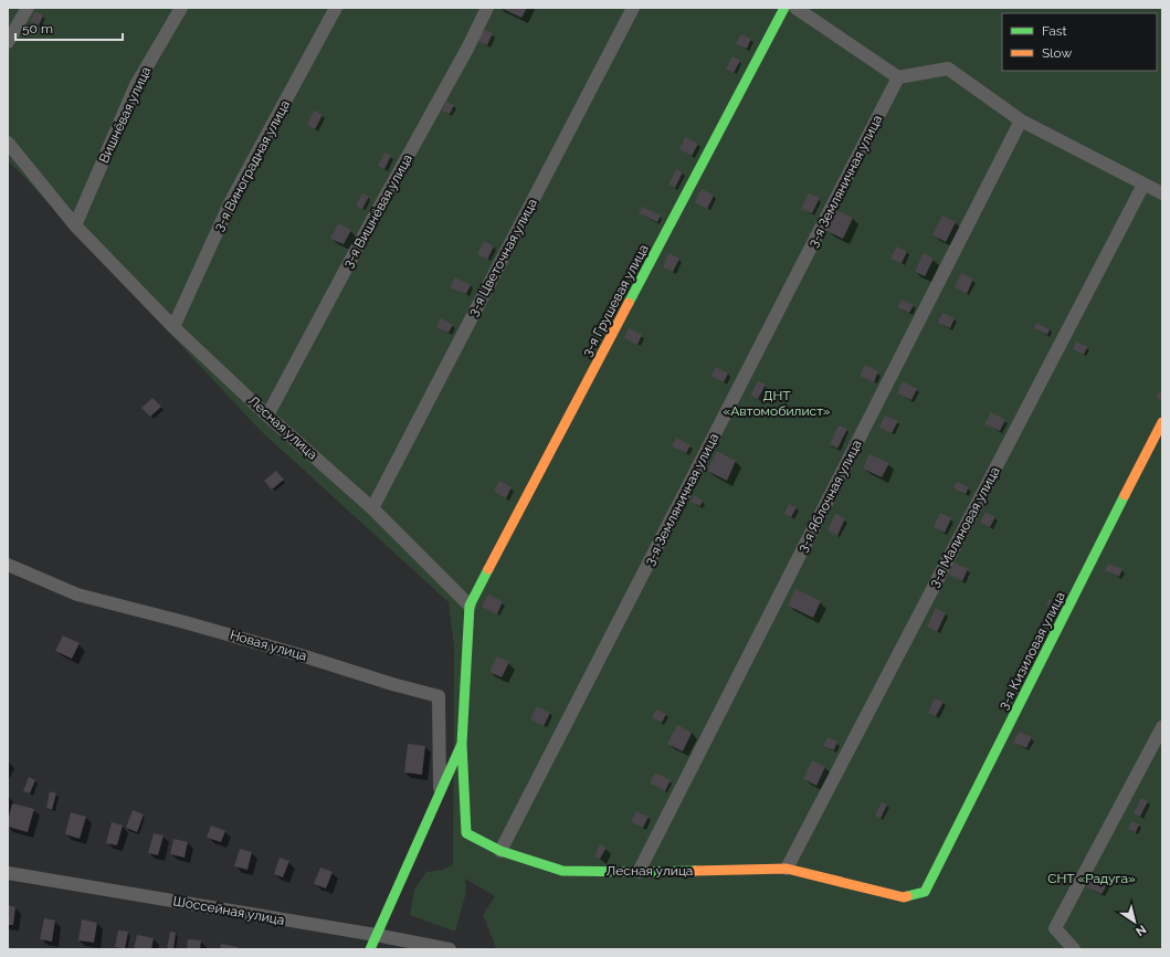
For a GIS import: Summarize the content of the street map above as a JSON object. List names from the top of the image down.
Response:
{
  "streets": {
    "street": [
      "Вишнёвая улица",
      "3-я Виноградная улица",
      "3-я Земляничная улица",
      "3-я Вишнёвая улица",
      "3-я Цветочная улица",
      "3-я Грушевая улица",
      "Лесная улица",
      "3-я Яблочная улица",
      "3-я Малиновая улица",
      "Новая улица",
      "3-я Кизиловая улица",
      "Шоссейная улица"
    ]
  },
  "crossings": [
    ["Вишнёвая улица", "Лесная улица"],
    ["3-я Виноградная улица", "Лесная улица"],
    ["3-я Земляничная улица", "Лесная улица"],
    ["3-я Вишнёвая улица", "Лесная улица"],
    ["3-я Цветочная улица", "Лесная улица"],
    ["3-я Грушевая улица", "Лесная улица"],
    ["Лесная улица", "3-я Яблочная улица"],
    ["Лесная улица", "3-я Малиновая улица"],
    ["Лесная улица", "Новая улица"],
    ["Лесная улица", "3-я Кизиловая улица"],
    ["Лесная улица", "Шоссейная улица"]
  ],
  "parks": ["ДНТ «Автомобилист»", "СНТ «Радуга»"],
  "legend": ["Fast", "Slow"],
  "scale_bar": "50 m",
  "north": "bottom right"
}
